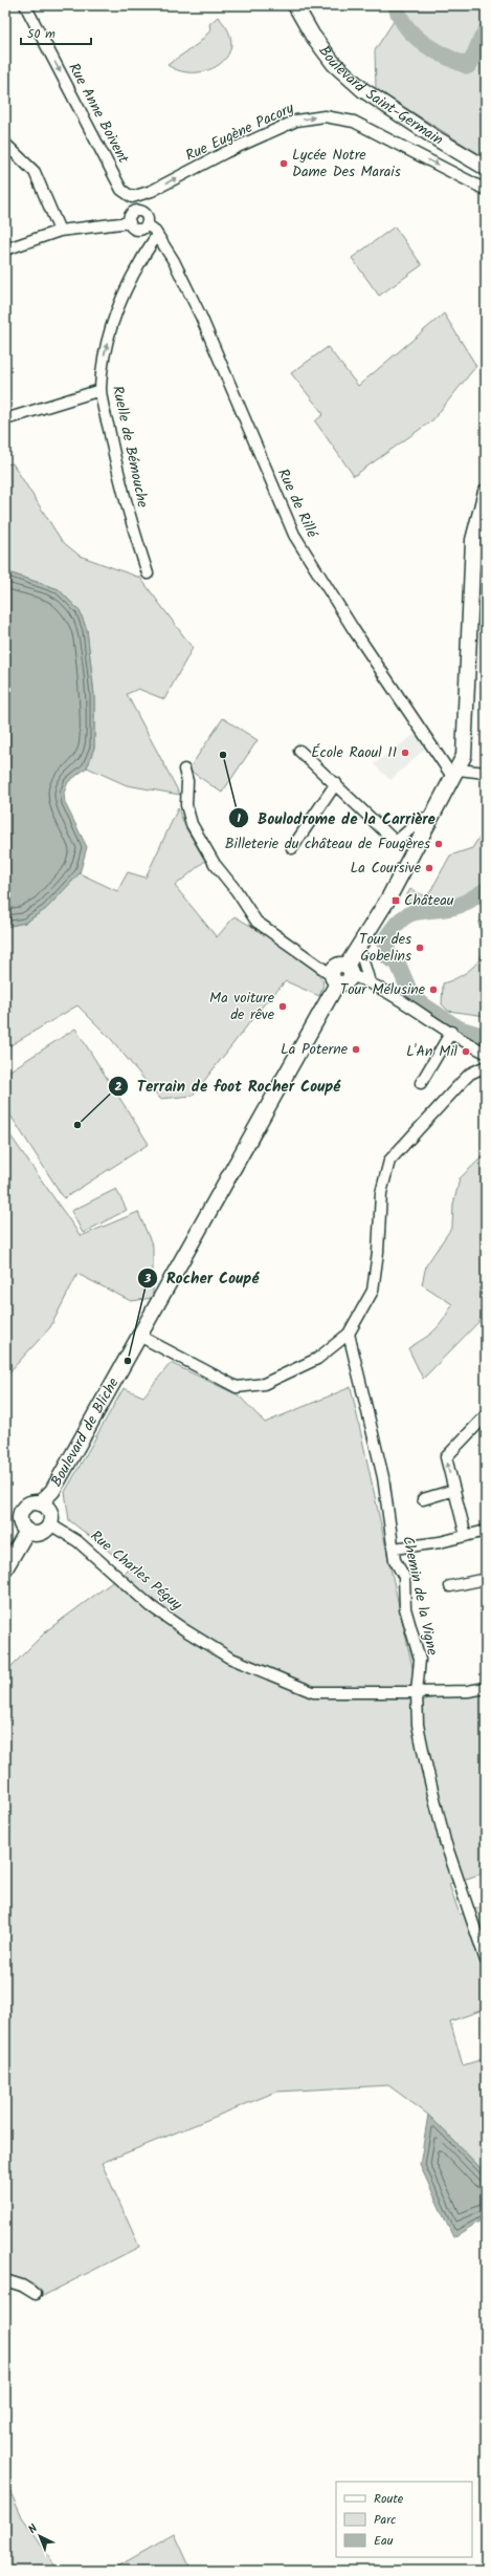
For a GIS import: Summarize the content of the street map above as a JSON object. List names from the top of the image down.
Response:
{
  "streets": {
    "main road": ["Boulevard Saint-Germain", "Boulevard de Bliche"],
    "street": [
      "Rue Anne Boivent",
      "Rue Eugène Pacory",
      "Ruelle de Bémouche",
      "Rue de Rillé",
      "Rue Charles Péguy",
      "Chemin de la Vigne"
    ]
  },
  "crossings": [
    ["Rue Anne Boivent", "Rue Eugène Pacory"],
    ["Ruelle de Bémouche", "Rue de Rillé"],
    ["Boulevard de Bliche", "Rue Charles Péguy"],
    ["Rue Charles Péguy", "Chemin de la Vigne"]
  ],
  "one_way": ["Rue Eugène Pacory", "Ruelle de Bémouche"],
  "places": {
    "other": [
      "Lycée Notre Dame Des Marais",
      "École Raoul II",
      "Boulodrome de la Carrière",
      "Billeterie du château de Fougères",
      "La Coursive",
      "Tour des Gobelins",
      "Tour Mélusine",
      "Ma voiture de rêve",
      "La Poterne",
      "L'An Mil",
      "Terrain de foot Rocher Coupé",
      "Rocher Coupé"
    ],
    "transit": ["Château"]
  },
  "legend": ["Route", "Parc", "Eau"],
  "scale_bar": "50 m",
  "north": "top left"
}
